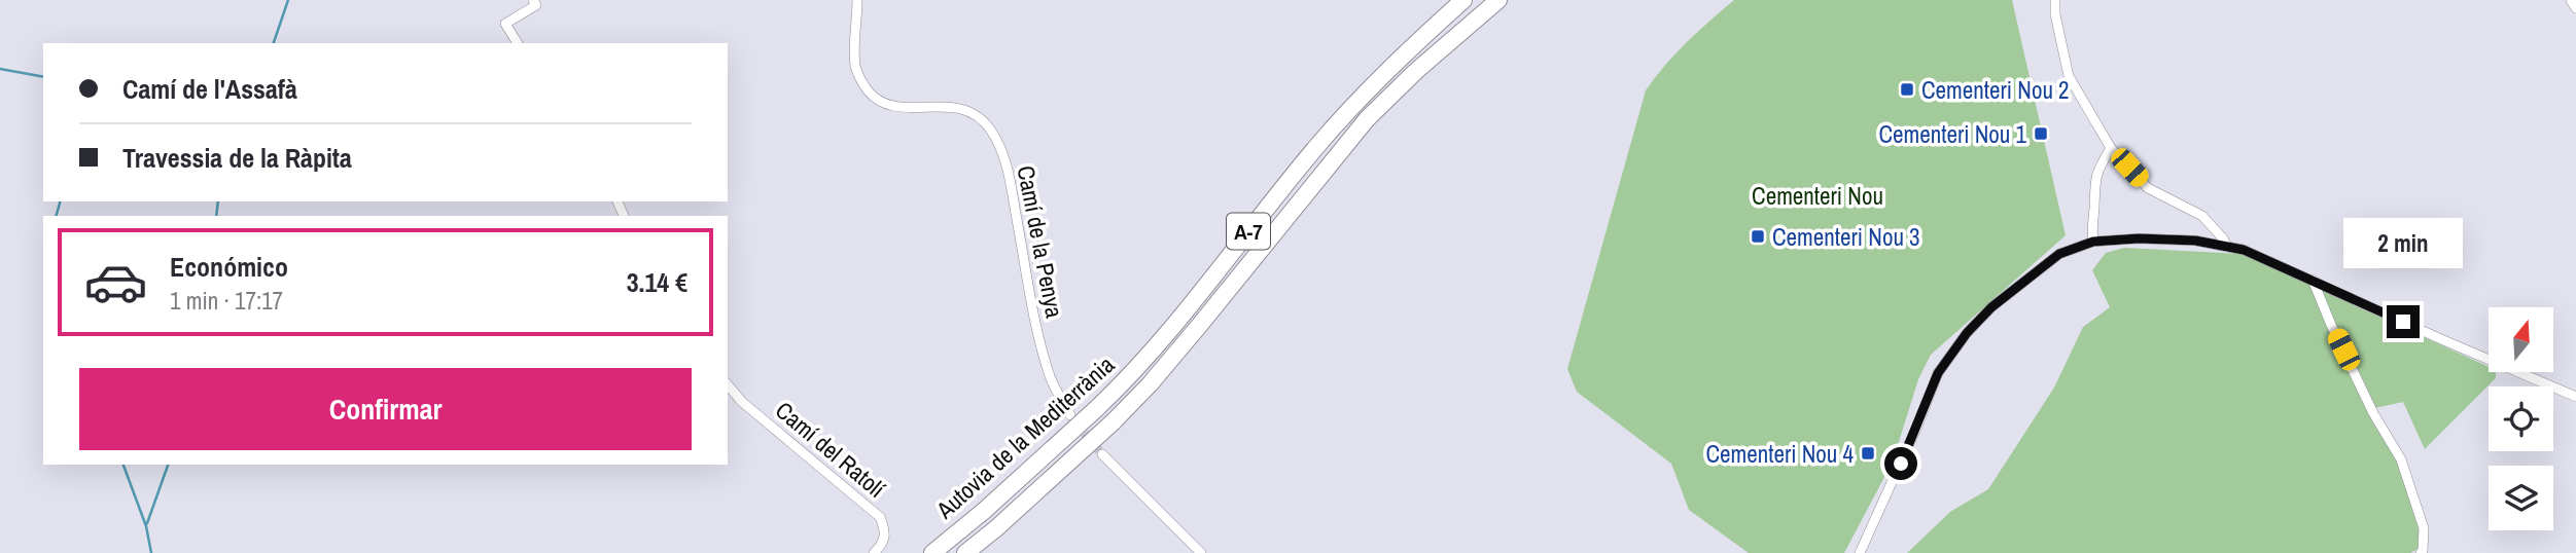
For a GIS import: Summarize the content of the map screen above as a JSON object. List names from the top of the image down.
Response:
{
  "streets": {
    "highway": ["A-7", "Autovia de la Mediterrània"],
    "street": ["Camí de la Penya", "Camí del Ratolí"]
  },
  "parks": ["Cementeri Nou"],
  "places": {
    "transit": [
      "Cementeri Nou 2",
      "Cementeri Nou 1",
      "Cementeri Nou 3",
      "Cementeri Nou 4"
    ]
  },
  "north": "top",
  "page": {
    "banner": ["Camí de l'Assafà", "Travessia de la Ràpita"],
    "bubble": "2 min",
    "list": [
      {
        "name": "Económico",
        "note": "1 min · 17:17",
        "value": "3.14 €"
      }
    ],
    "buttons": "Confirmar"
  }
}
